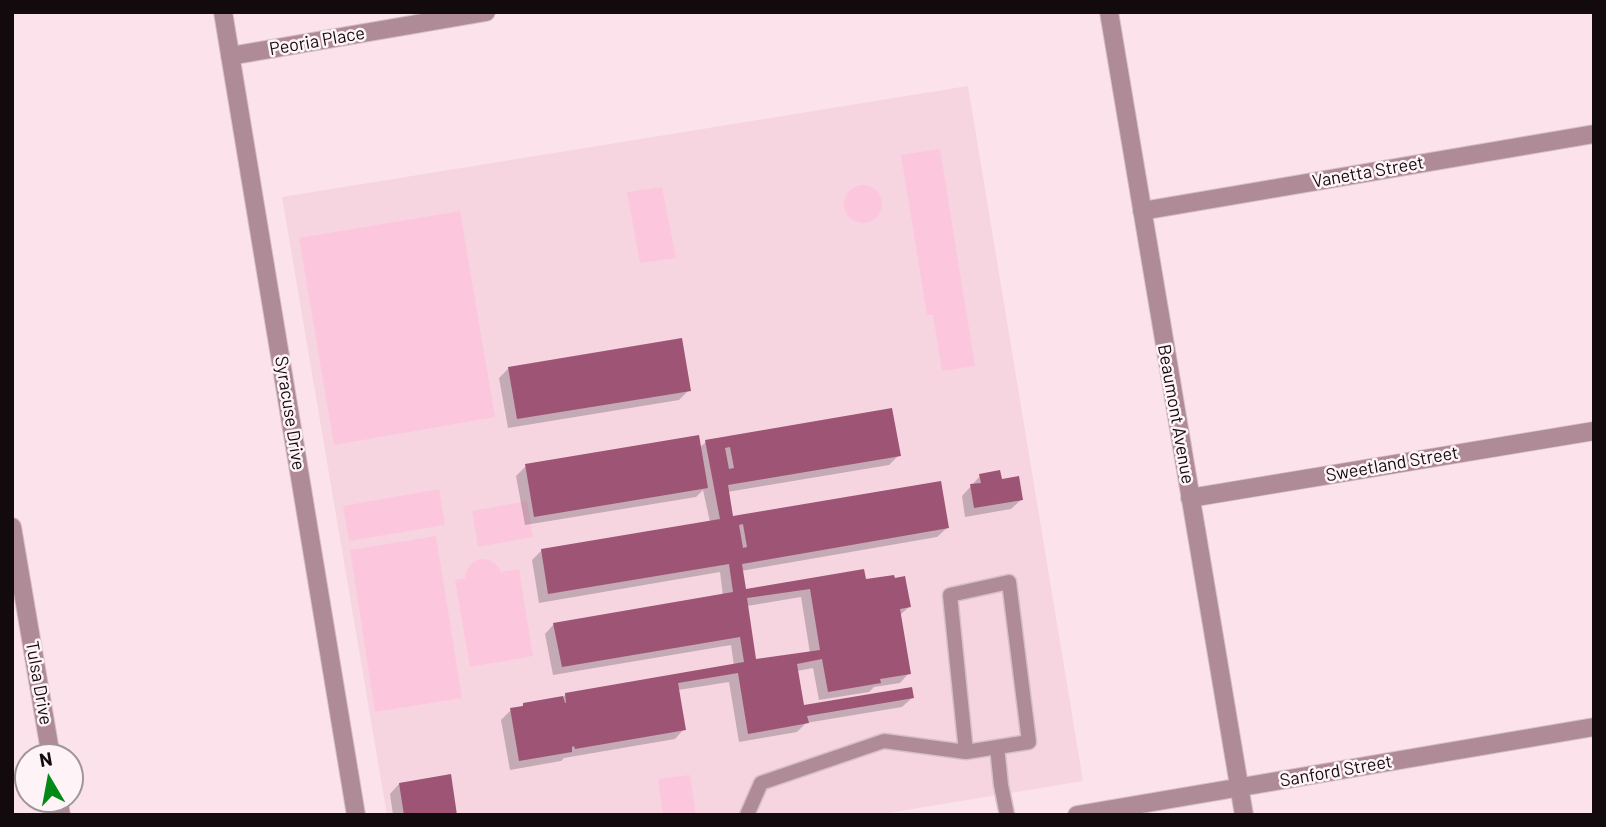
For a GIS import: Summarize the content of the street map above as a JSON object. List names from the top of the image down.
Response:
{
  "streets": {
    "street": [
      "Peoria Place",
      "Vanetta Street",
      "Syracuse Drive",
      "Beaumont Avenue",
      "Sweetland Street",
      "Tulsa Drive",
      "Sanford Street"
    ]
  },
  "crossings": [
    ["Peoria Place", "Syracuse Drive"],
    ["Vanetta Street", "Beaumont Avenue"],
    ["Beaumont Avenue", "Sweetland Street"],
    ["Beaumont Avenue", "Sanford Street"]
  ],
  "north": "top"
}
